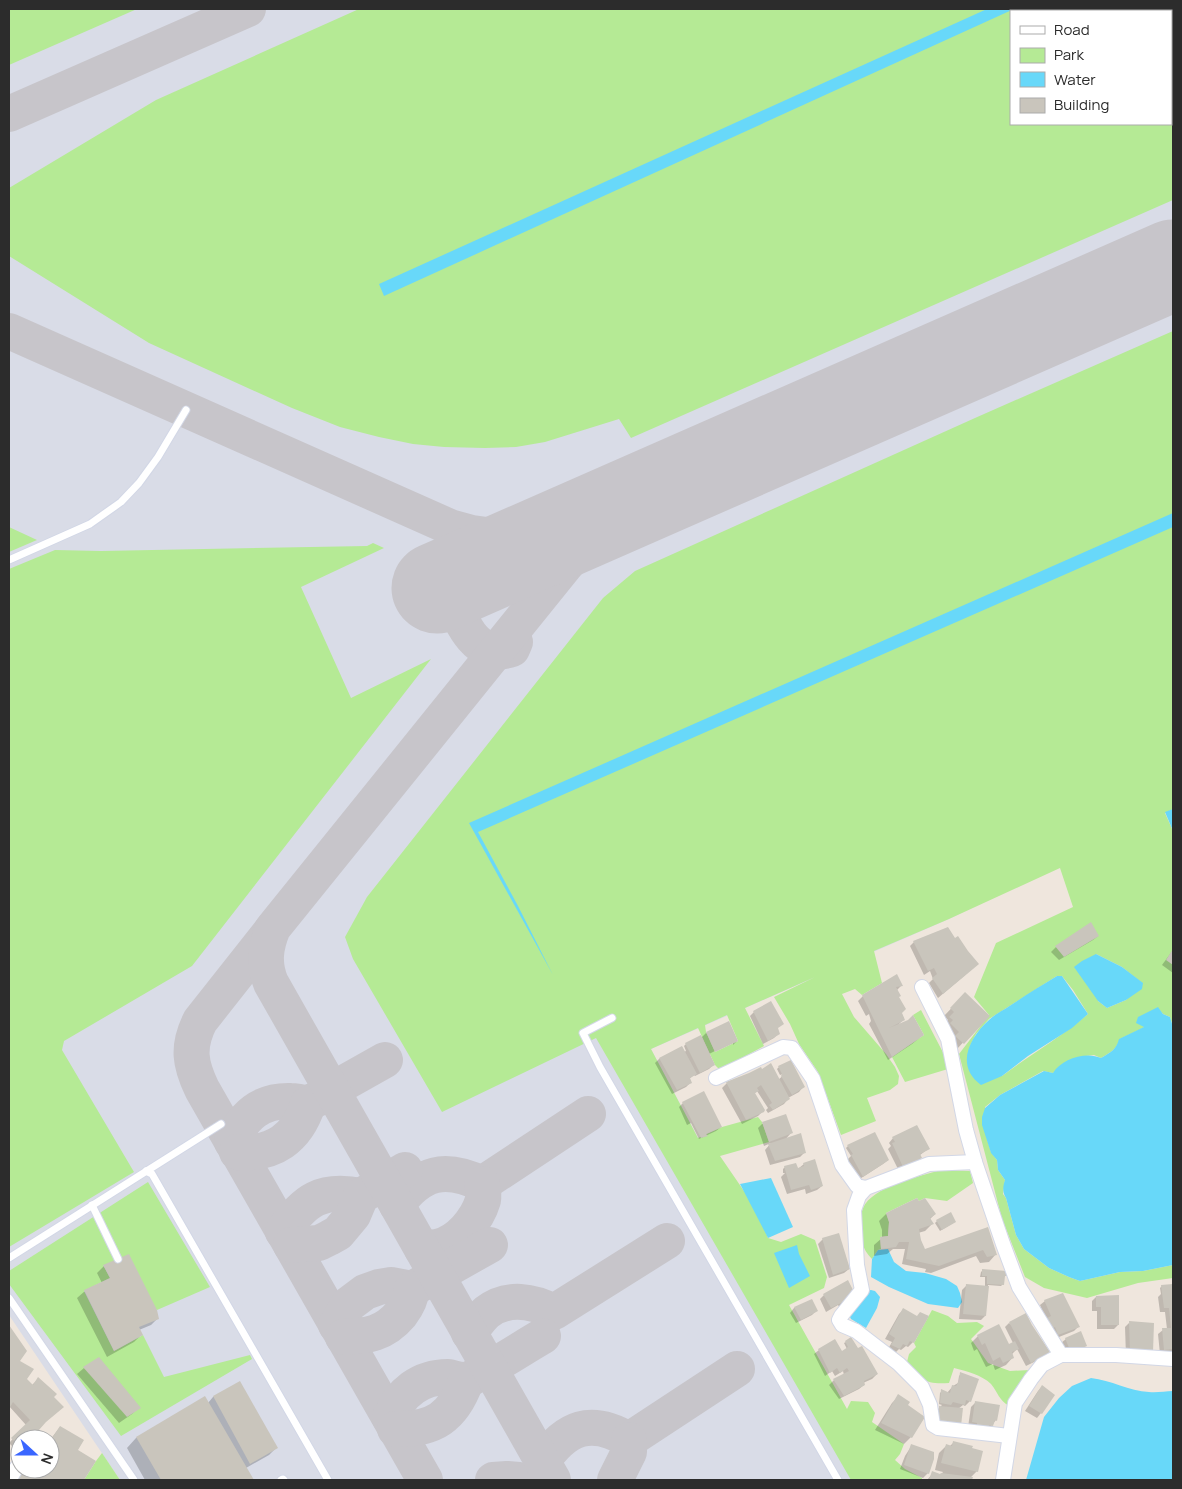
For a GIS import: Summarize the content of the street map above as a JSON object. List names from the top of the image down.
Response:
{
  "legend": [
    "Road",
    "Park",
    "Water",
    "Building"
  ],
  "north": "right"
}
